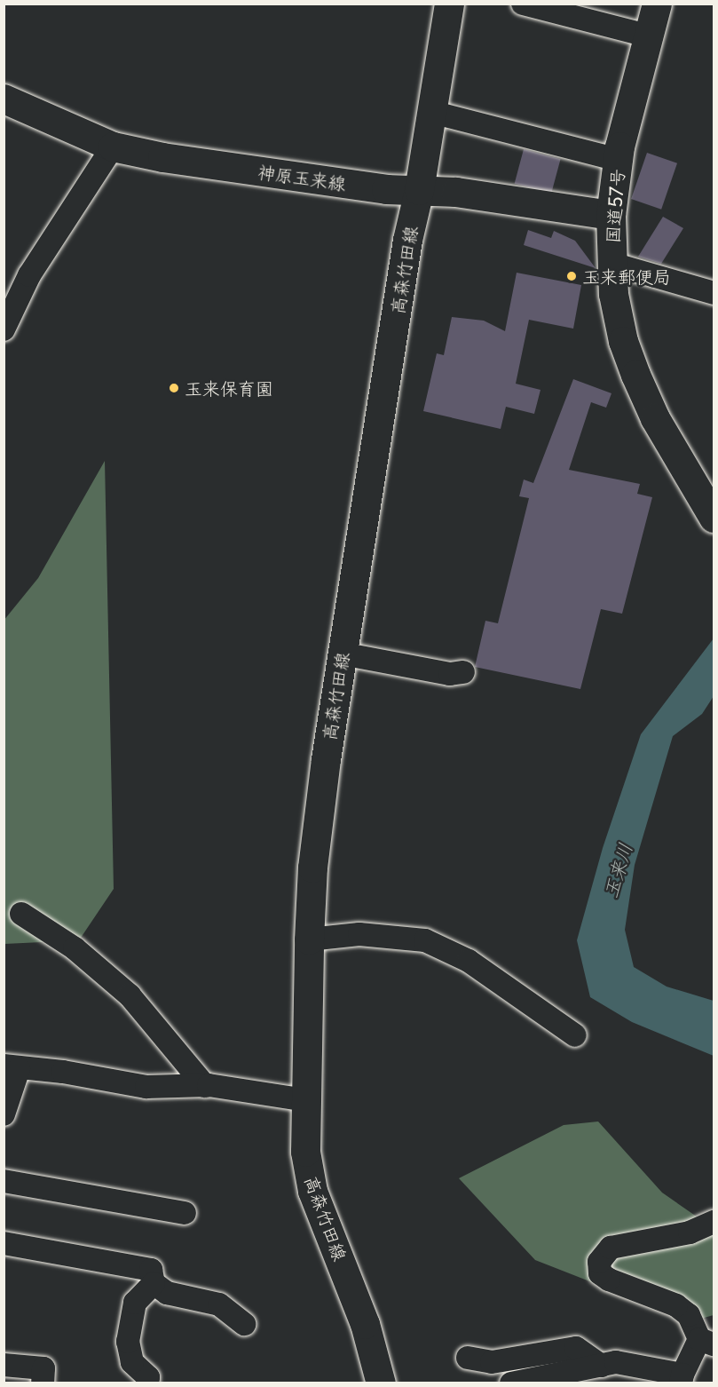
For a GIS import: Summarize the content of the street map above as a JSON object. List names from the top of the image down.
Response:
{
  "streets": {
    "main road": ["神原玉来線", "国道57号", "高森竹田線"]
  },
  "crossings": [
    ["神原玉来線", "国道57号"],
    ["神原玉来線", "高森竹田線"]
  ],
  "water": ["玉来川"],
  "places": ["玉来郵便局", "玉来保育園"]
}
